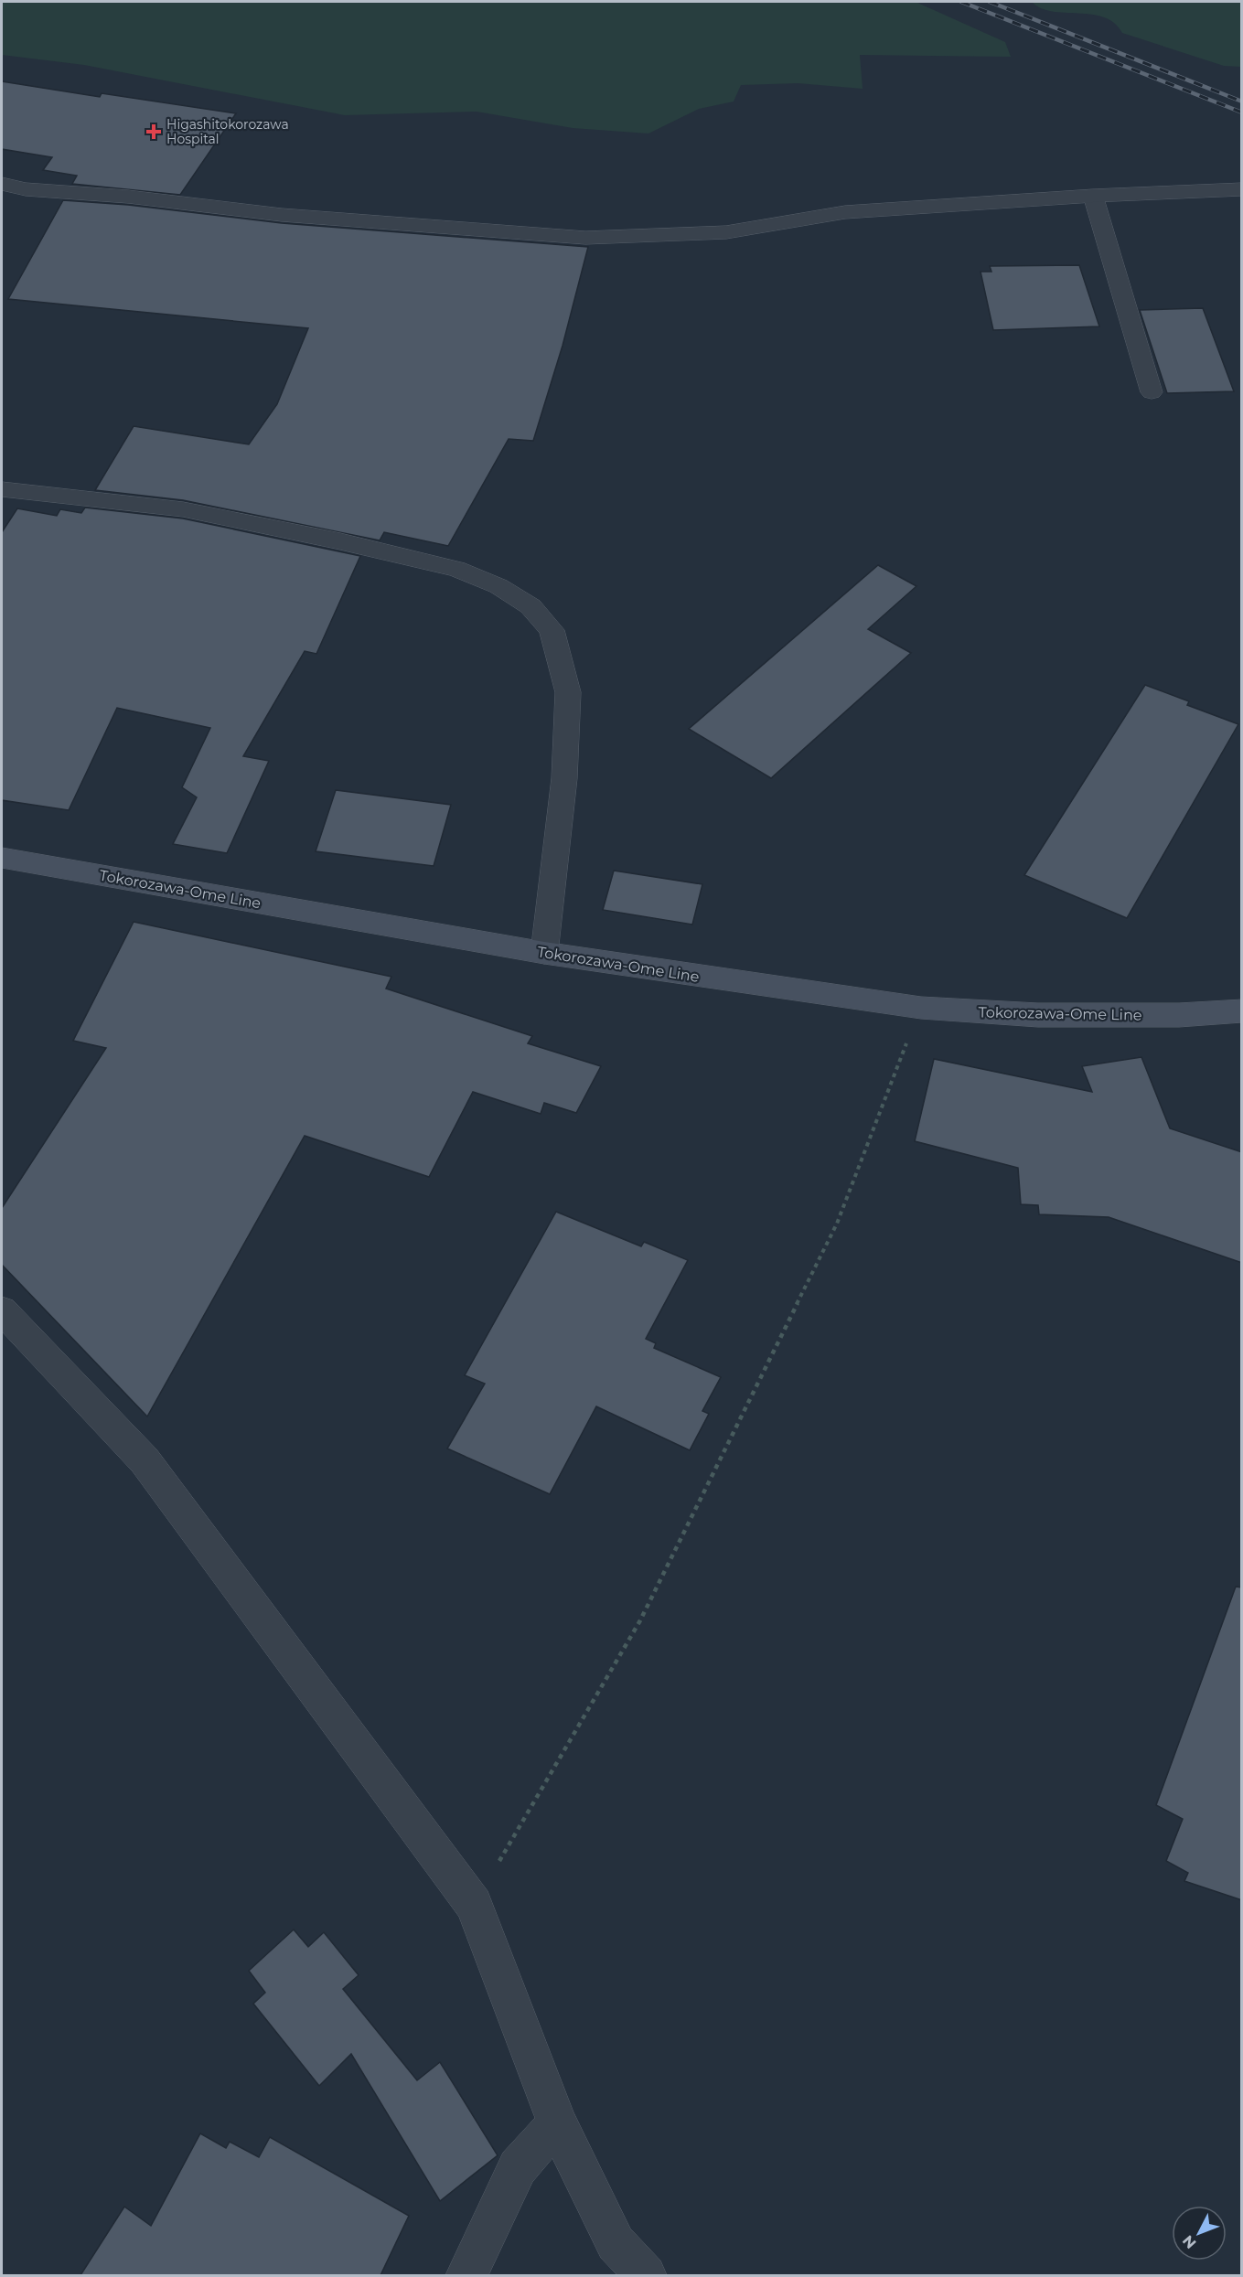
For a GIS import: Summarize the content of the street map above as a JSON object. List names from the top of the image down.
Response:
{
  "streets": {
    "main road": ["Tokorozawa-Ome Line"]
  },
  "places": {
    "health": ["Higashitokorozawa Hospital"]
  },
  "north": "bottom left"
}
